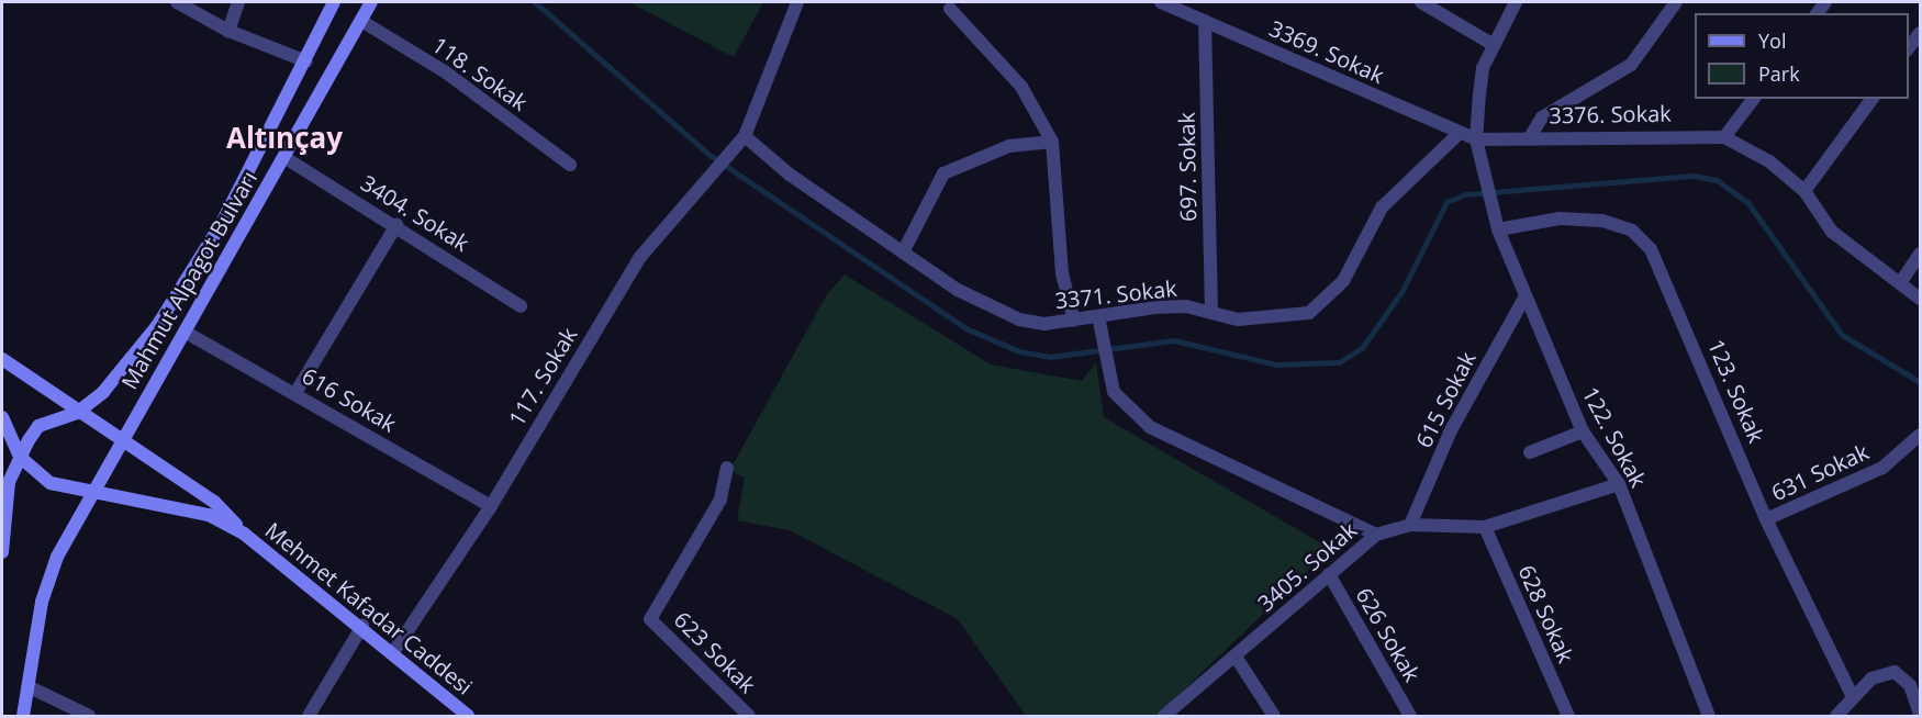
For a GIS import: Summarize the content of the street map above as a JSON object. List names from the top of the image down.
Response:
{
  "streets": {
    "main road": ["Mahmut Alpagot Bulvarı", "Mehmet Kafadar Caddesi"],
    "street": [
      "3369. Sokak",
      "118. Sokak",
      "3376. Sokak",
      "697. Sokak",
      "3404. Sokak",
      "3371. Sokak",
      "117. Sokak",
      "123. Sokak",
      "616 Sokak",
      "615 Sokak",
      "122. Sokak",
      "631 Sokak",
      "3405. Sokak",
      "628 Sokak",
      "626 Sokak",
      "623 Sokak"
    ]
  },
  "crossings": [
    ["3369. Sokak", "3376. Sokak"],
    ["3369. Sokak", "697. Sokak"],
    ["3369. Sokak", "3371. Sokak"],
    ["3369. Sokak", "122. Sokak"],
    ["118. Sokak", "Mahmut Alpagot Bulvarı"],
    ["3376. Sokak", "122. Sokak"],
    ["697. Sokak", "3371. Sokak"],
    ["3404. Sokak", "Mahmut Alpagot Bulvarı"],
    ["Mahmut Alpagot Bulvarı", "616 Sokak"],
    ["Mahmut Alpagot Bulvarı", "Mehmet Kafadar Caddesi"],
    ["3371. Sokak", "117. Sokak"],
    ["117. Sokak", "616 Sokak"],
    ["117. Sokak", "Mehmet Kafadar Caddesi"],
    ["123. Sokak", "122. Sokak"],
    ["123. Sokak", "631 Sokak"],
    ["615 Sokak", "122. Sokak"],
    ["615 Sokak", "3405. Sokak"],
    ["122. Sokak", "3405. Sokak"],
    ["3405. Sokak", "628 Sokak"],
    ["3405. Sokak", "626 Sokak"]
  ],
  "districts": ["Altınçay"],
  "legend": ["Yol", "Park"]
}
